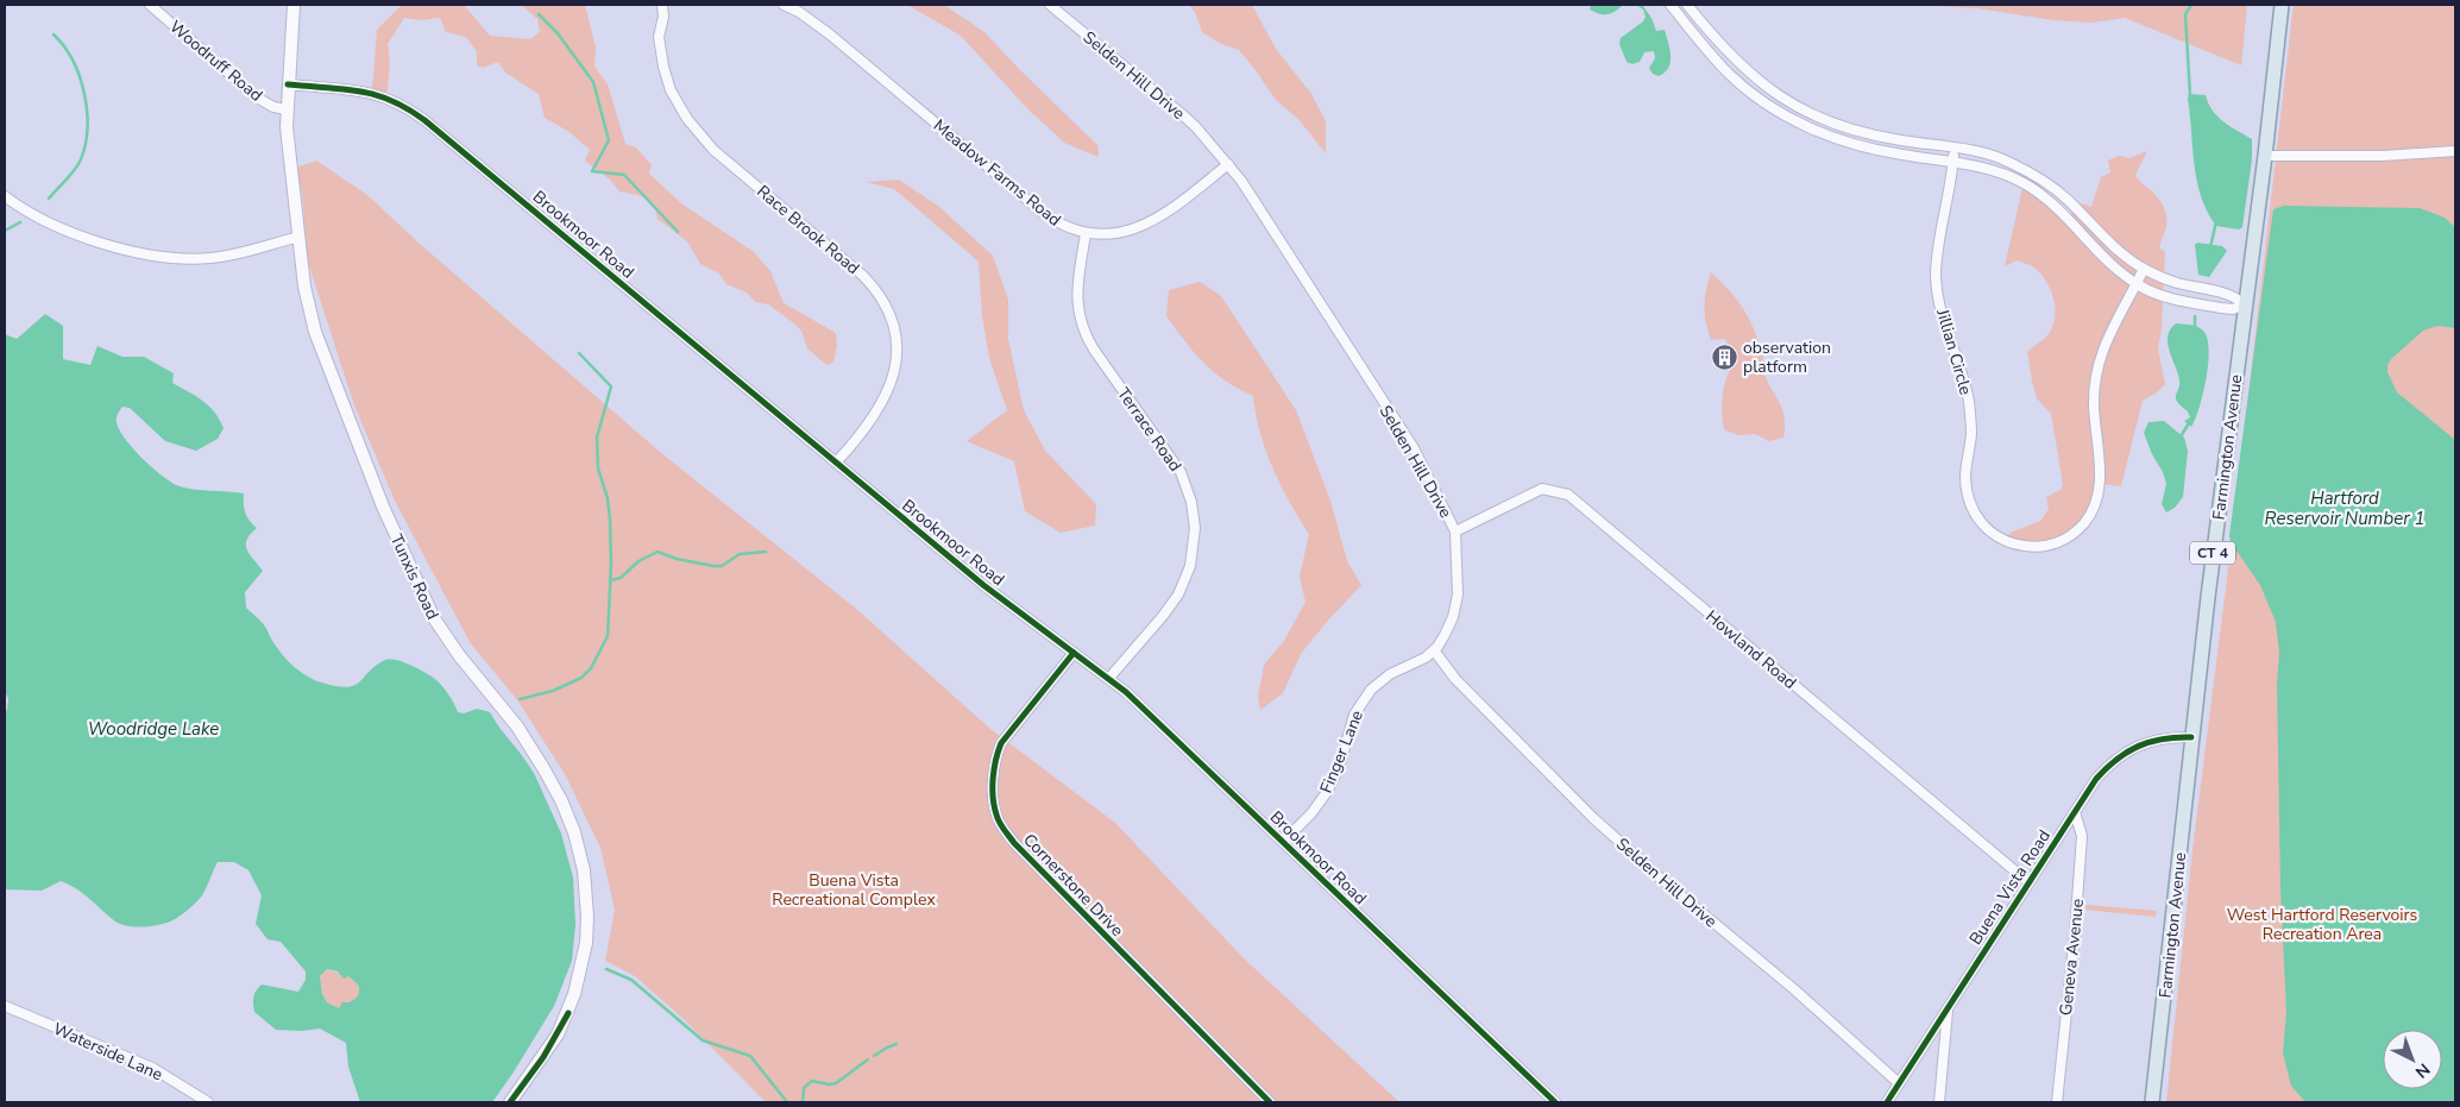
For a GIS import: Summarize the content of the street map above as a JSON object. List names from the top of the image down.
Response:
{
  "streets": {
    "main road": ["Farmington Avenue", "CT 4"],
    "street": [
      "Woodruff Road",
      "Selden Hill Drive",
      "Meadow Farms Road",
      "Race Brook Road",
      "Brookmoor Road",
      "Jillian Circle",
      "Terrace Road",
      "Tunxis Road",
      "Howland Road",
      "Finger Lane",
      "Cornerstone Drive",
      "Buena Vista Road",
      "Geneva Avenue",
      "Waterside Lane"
    ]
  },
  "crossings": [
    ["Woodruff Road", "Tunxis Road"],
    ["Selden Hill Drive", "Meadow Farms Road"],
    ["Selden Hill Drive", "Howland Road"],
    ["Selden Hill Drive", "Finger Lane"],
    ["Selden Hill Drive", "Buena Vista Road"],
    ["Meadow Farms Road", "Terrace Road"],
    ["Race Brook Road", "Brookmoor Road"],
    ["Brookmoor Road", "Terrace Road"],
    ["Brookmoor Road", "Tunxis Road"],
    ["Brookmoor Road", "Finger Lane"],
    ["Brookmoor Road", "Cornerstone Drive"],
    ["Farmington Avenue", "Buena Vista Road"],
    ["Howland Road", "Buena Vista Road"],
    ["Buena Vista Road", "Geneva Avenue"]
  ],
  "water": ["Hartford Reservoir Number 1", "Woodridge Lake"],
  "parks": ["Buena Vista Recreational Complex", "West Hartford Reservoirs Recreation Area"],
  "places": {
    "building": ["observation platform"]
  },
  "north": "bottom right"
}
